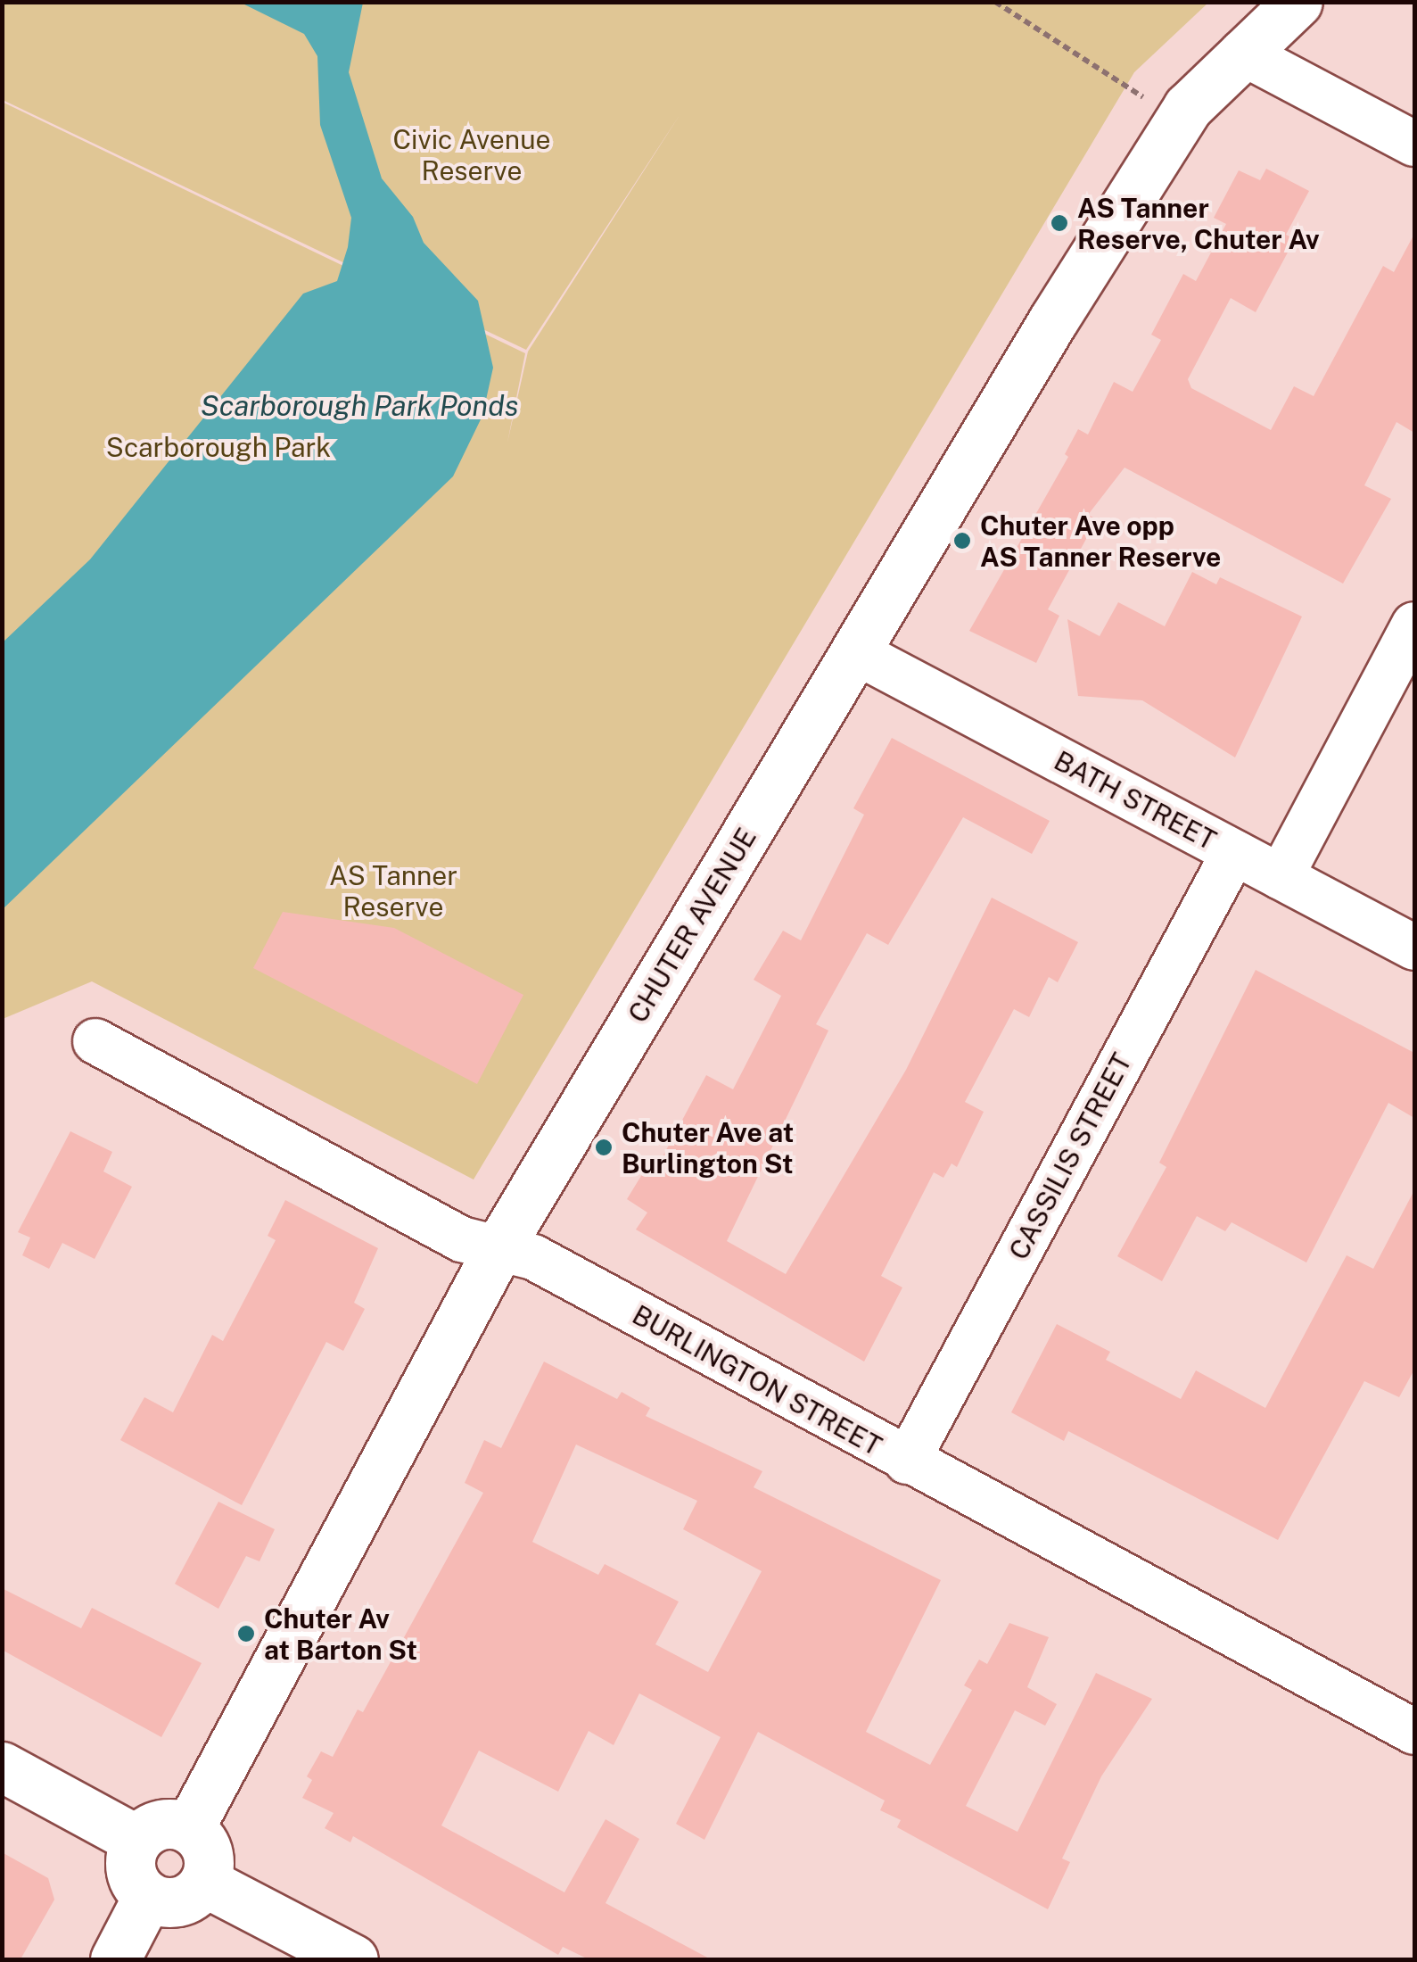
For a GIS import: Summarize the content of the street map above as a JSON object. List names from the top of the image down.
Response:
{
  "streets": {
    "main road": ["CHUTER AVENUE"],
    "street": ["BATH STREET", "CASSILIS STREET", "BURLINGTON STREET"]
  },
  "crossings": [
    ["BATH STREET", "CHUTER AVENUE"],
    ["BATH STREET", "CASSILIS STREET"],
    ["CHUTER AVENUE", "BURLINGTON STREET"],
    ["CASSILIS STREET", "BURLINGTON STREET"]
  ],
  "water": ["Scarborough Park Ponds"],
  "parks": ["Civic Avenue Reserve", "Scarborough Park", "AS Tanner Reserve"],
  "places": [
    "AS Tanner Reserve, Chuter Av",
    "Chuter Ave opp AS Tanner Reserve",
    "Chuter Ave at Burlington St",
    "Chuter Av at Barton St"
  ]
}
